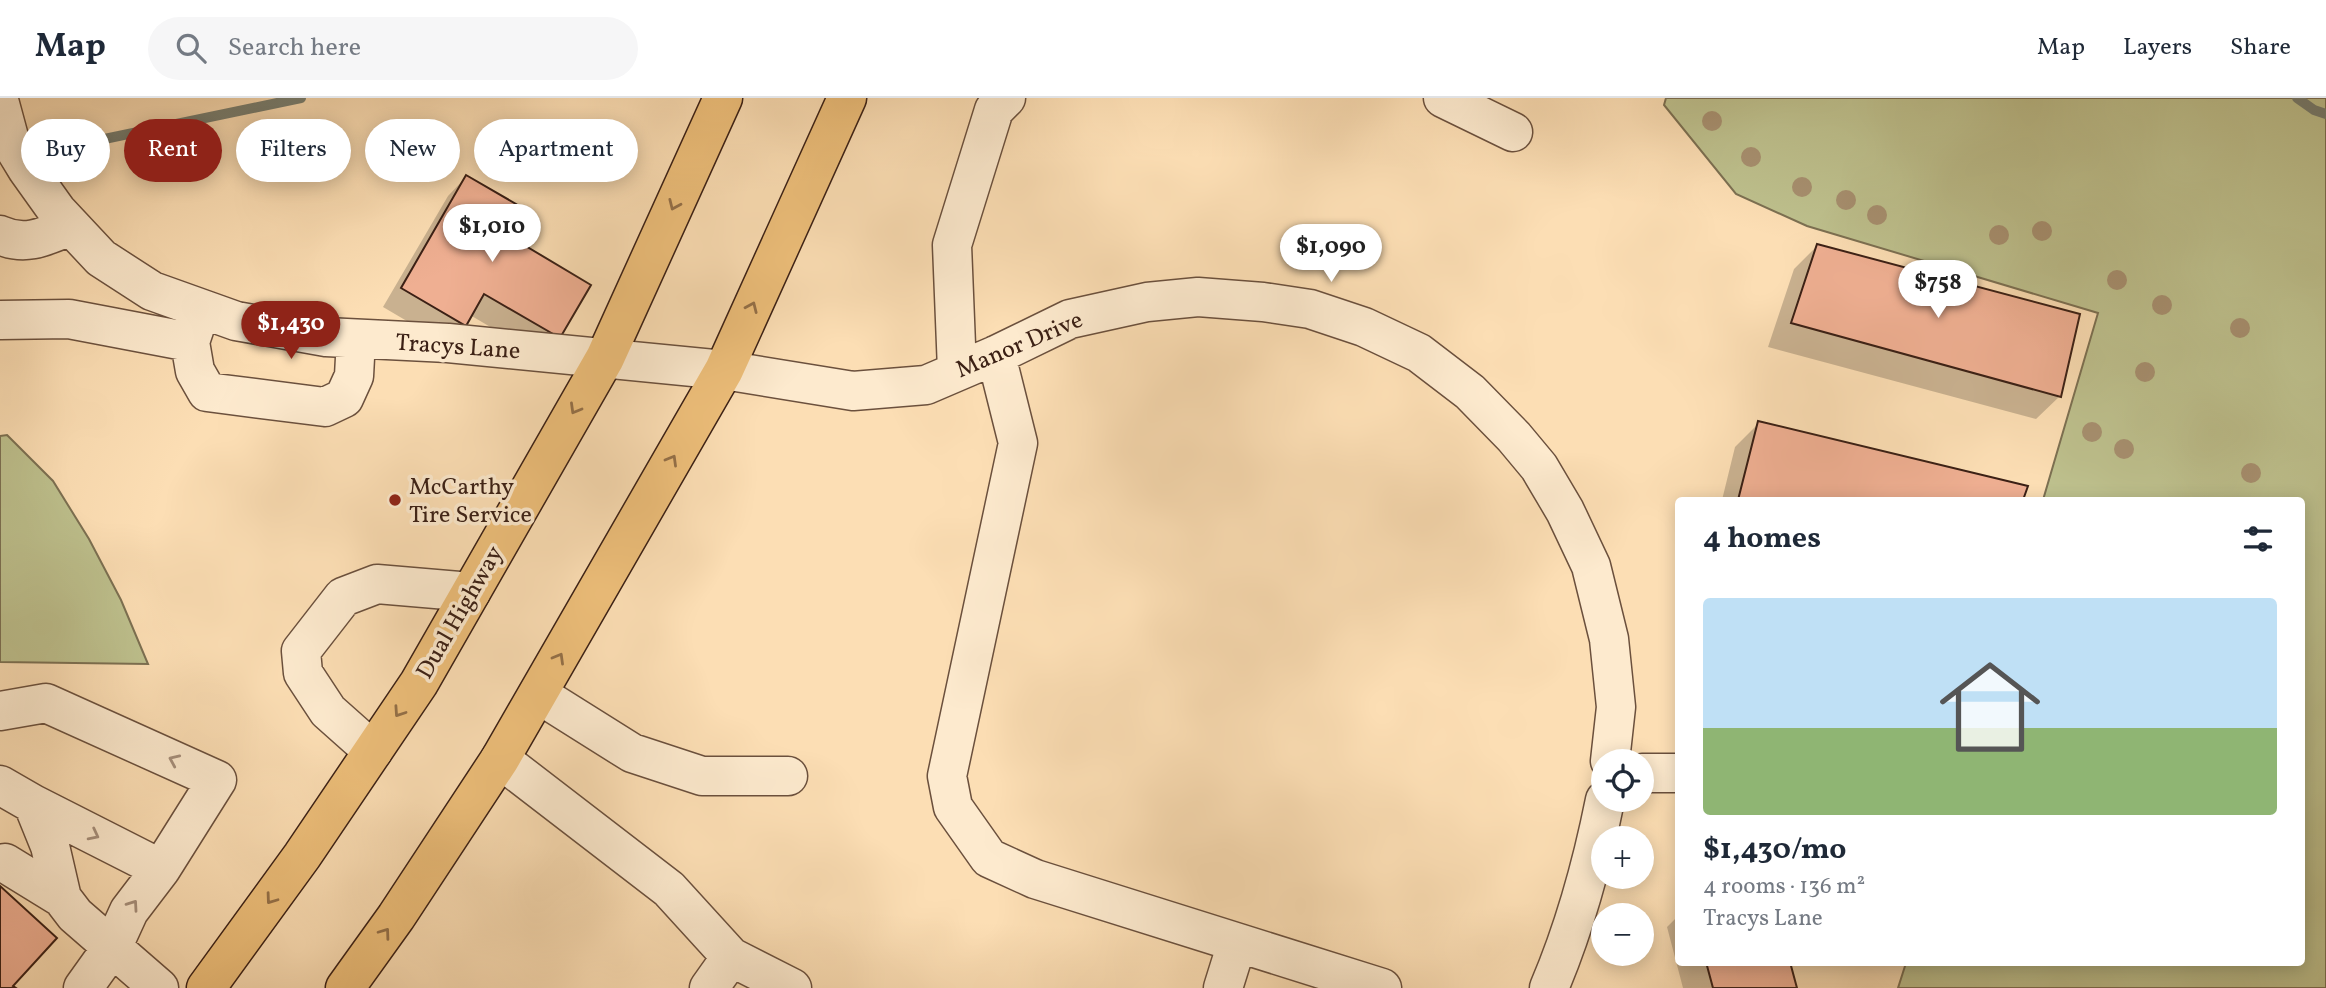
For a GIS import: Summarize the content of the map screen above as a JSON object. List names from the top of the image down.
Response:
{
  "streets": {
    "main road": ["Dual Highway"],
    "street": ["Manor Drive", "Tracys Lane"]
  },
  "crossings": [
    ["Manor Drive", "Tracys Lane"],
    ["Tracys Lane", "Dual Highway"]
  ],
  "places": ["McCarthy Tire Service"],
  "page": {
    "header": "Map",
    "search": "Search here",
    "nav": ["Map", "Layers", "Share"],
    "chip": [
      "Buy",
      "Rent",
      "Filters",
      "New",
      "Apartment"
    ],
    "price": [
      "$1,010",
      "$1,090",
      "$758",
      "$1,430"
    ],
    "heading": "4 homes",
    "list": [
      {
        "name": "$1,430/mo",
        "note": "4 rooms · 136 m² · Tracys Lane"
      }
    ],
    "map_buttons": ["+", "−"]
  }
}
